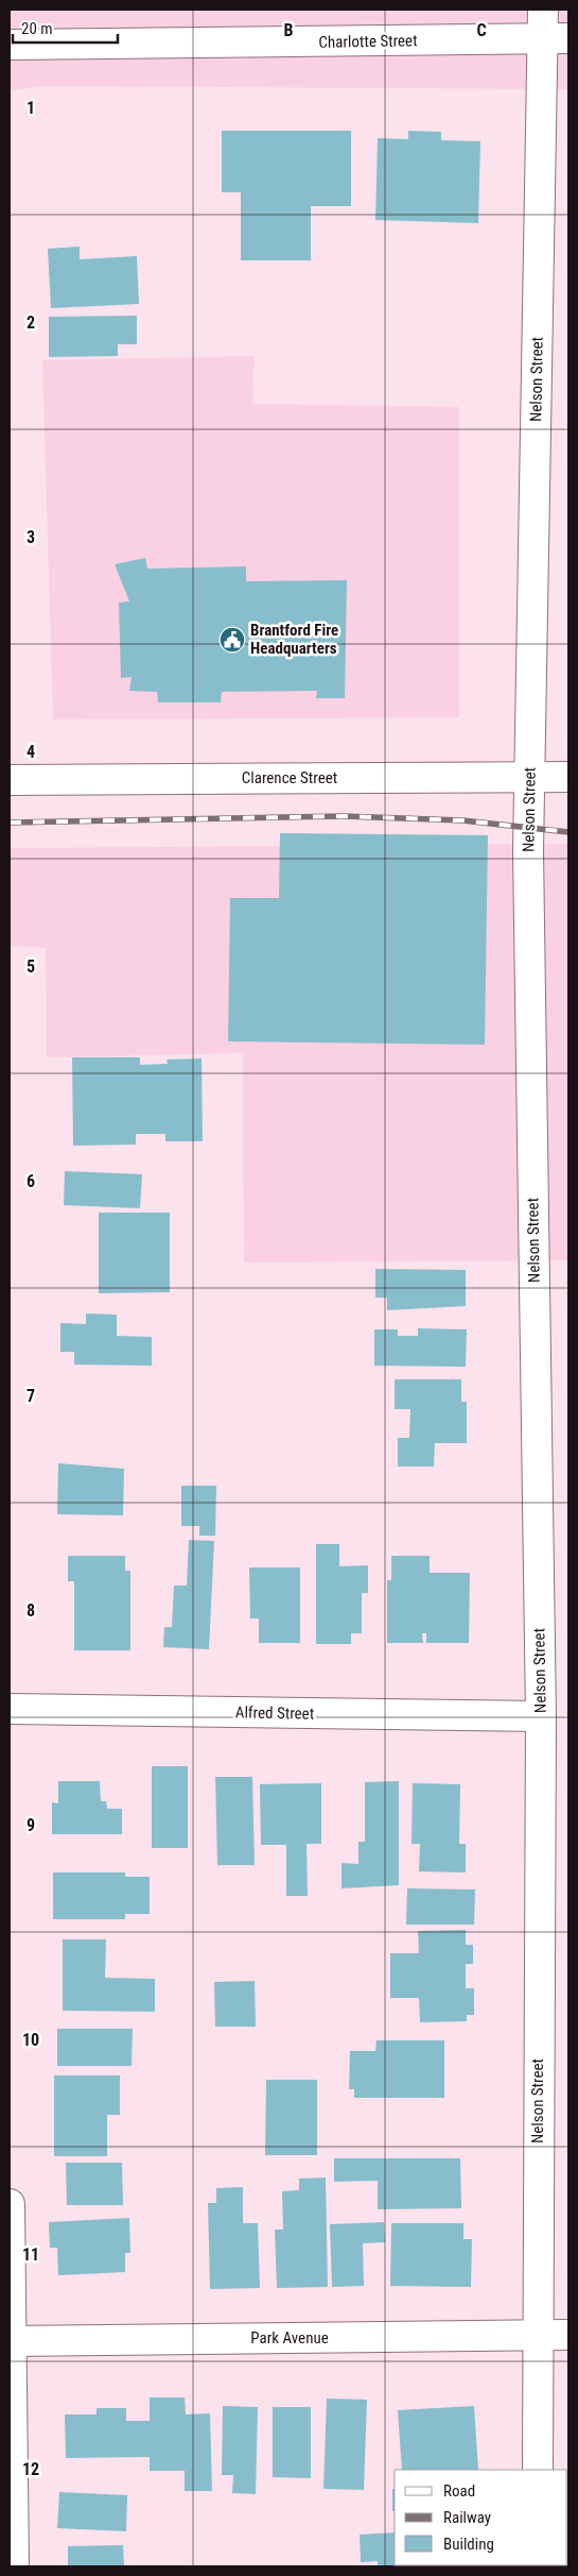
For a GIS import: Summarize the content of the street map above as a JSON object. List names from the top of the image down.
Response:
{
  "streets": {
    "street": [
      "Charlotte Street",
      "Nelson Street",
      "Clarence Street",
      "Alfred Street",
      "Park Avenue"
    ]
  },
  "crossings": [
    ["Charlotte Street", "Nelson Street"],
    ["Nelson Street", "Clarence Street"],
    ["Nelson Street", "Alfred Street"],
    ["Nelson Street", "Park Avenue"]
  ],
  "places": {
    "public building": ["Brantford Fire Headquarters"]
  },
  "legend": ["Road", "Railway", "Building"],
  "scale_bar": "20 m",
  "grid": {
    "columns": ["B", "C"],
    "rows": [
      "1",
      "2",
      "3",
      "4",
      "5",
      "6",
      "7",
      "8",
      "9",
      "10",
      "11",
      "12"
    ]
  }
}
